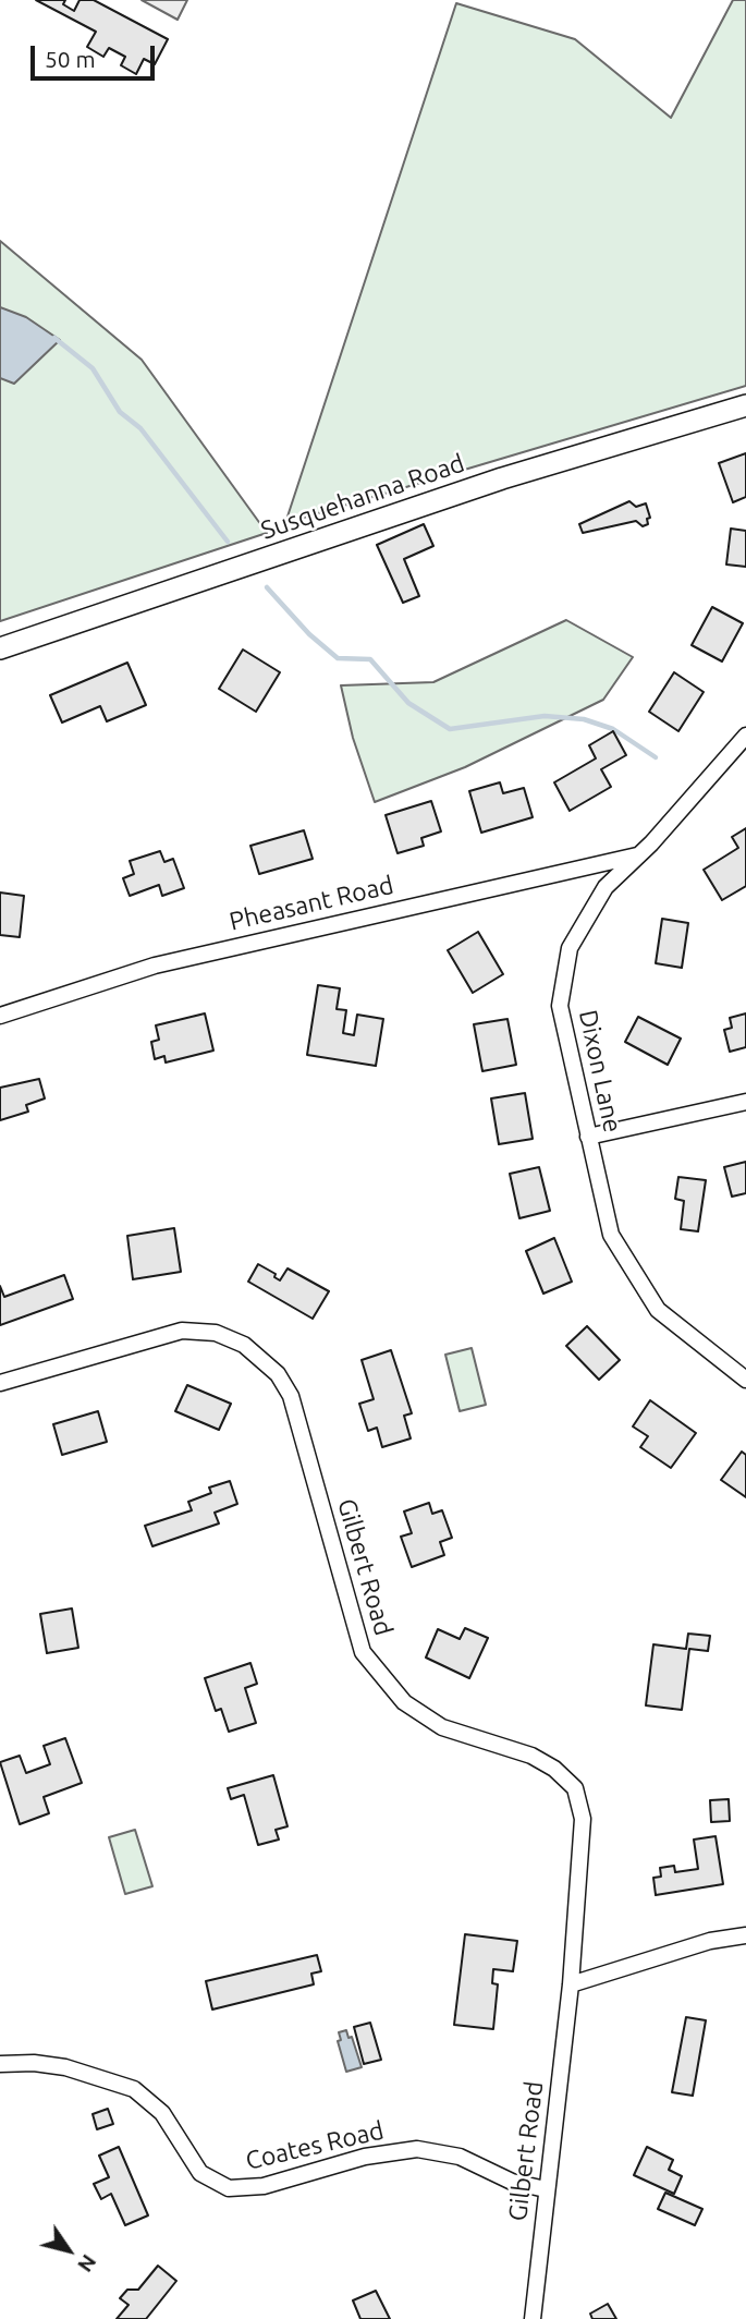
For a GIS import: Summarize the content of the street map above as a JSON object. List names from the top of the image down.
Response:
{
  "streets": {
    "main road": ["Susquehanna Road"],
    "street": [
      "Pheasant Road",
      "Dixon Lane",
      "Gilbert Road",
      "Coates Road"
    ]
  },
  "crossings": [
    ["Pheasant Road", "Dixon Lane"],
    ["Gilbert Road", "Coates Road"]
  ],
  "scale_bar": "50 m",
  "north": "bottom right"
}
